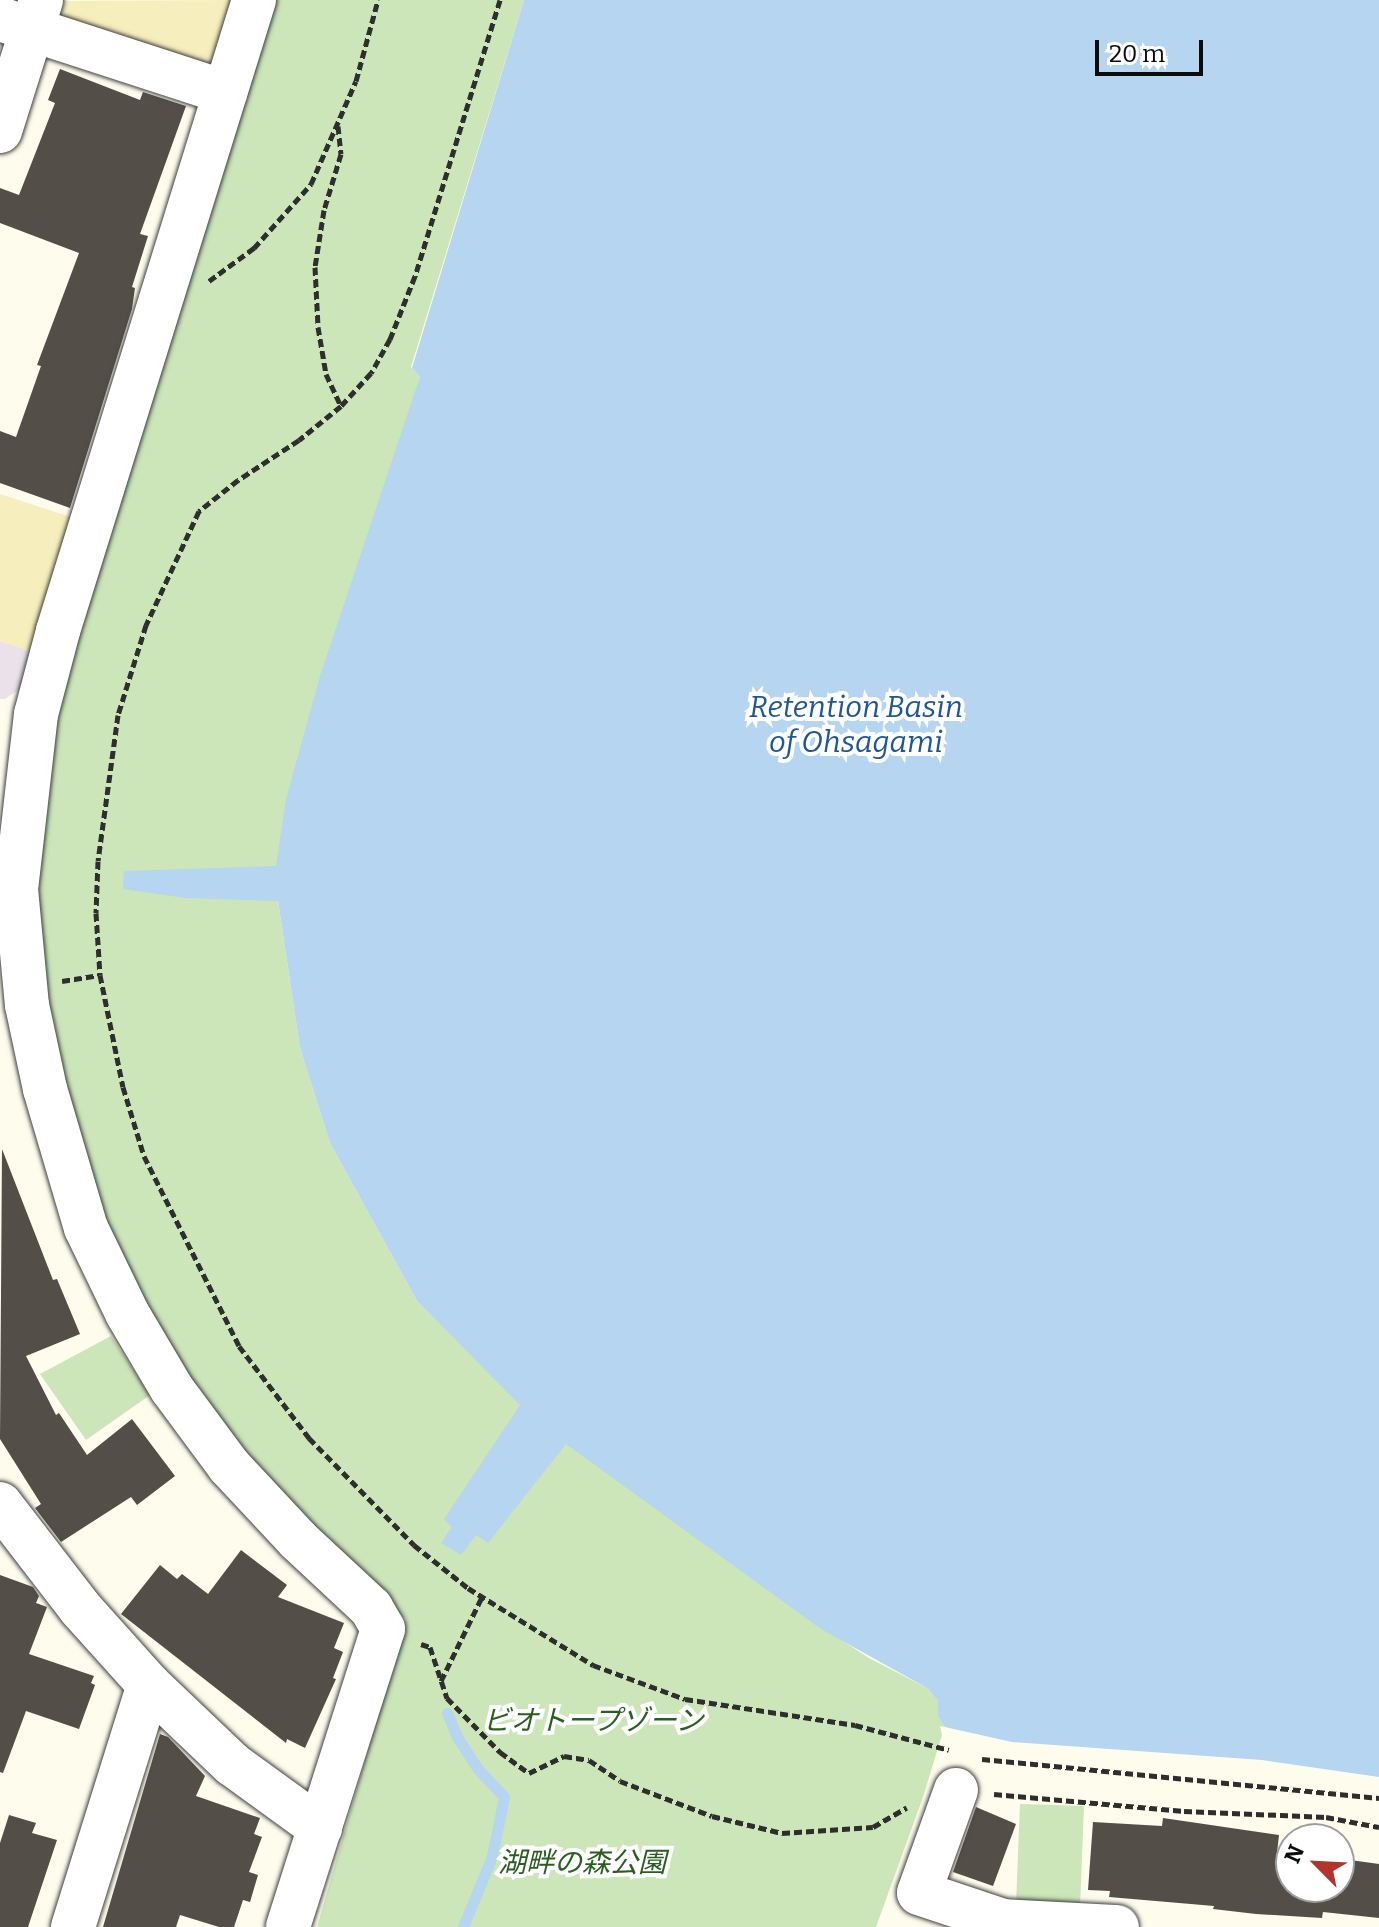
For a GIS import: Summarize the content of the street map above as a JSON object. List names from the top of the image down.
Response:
{
  "water": ["Retention Basin of Ohsagami"],
  "parks": ["ビオトープゾーン", "湖畔の森公園"],
  "scale_bar": "20 m",
  "north": "top left"
}
